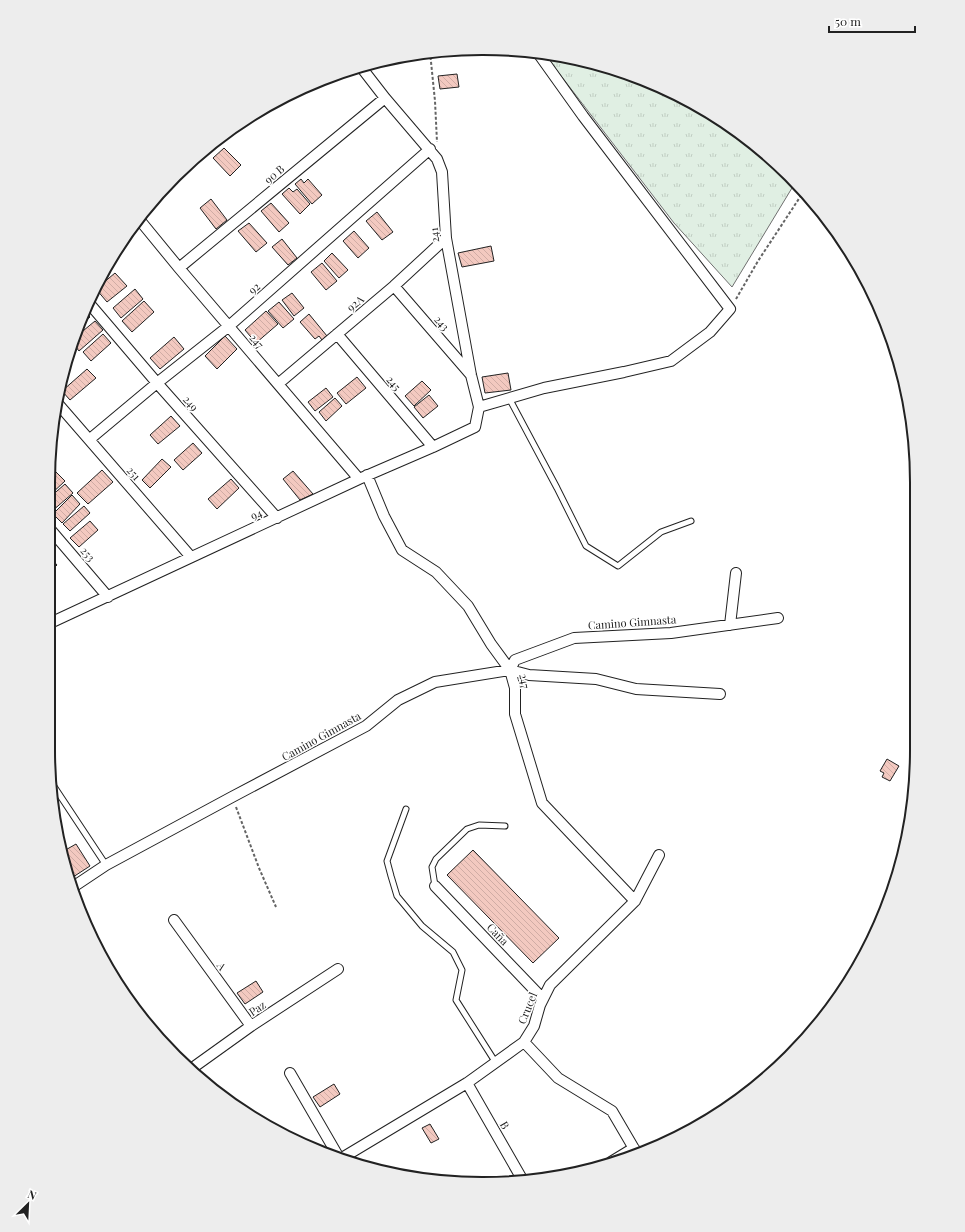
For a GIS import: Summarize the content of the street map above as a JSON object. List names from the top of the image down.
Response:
{
  "streets": {
    "street": [
      "90 B",
      "241",
      "92",
      "92A",
      "243",
      "247",
      "245",
      "249",
      "251",
      "94",
      "253",
      "Camino Gimnasta",
      "Caña",
      "A",
      "Paz",
      "Crucel",
      "B"
    ]
  },
  "crossings": [
    ["90 B", "241"],
    ["90 B", "247"],
    ["241", "92"],
    ["241", "92A"],
    ["241", "243"],
    ["241", "94"],
    ["92", "247"],
    ["92", "249"],
    ["92", "251"],
    ["92A", "243"],
    ["92A", "247"],
    ["92A", "245"],
    ["247", "94"],
    ["247", "Camino Gimnasta"],
    ["247", "Crucel"],
    ["245", "94"],
    ["249", "94"],
    ["251", "94"],
    ["94", "253"],
    ["Caña", "Crucel"],
    ["A", "Paz"],
    ["Crucel", "B"]
  ],
  "scale_bar": "50 m",
  "north": "top right"
}
